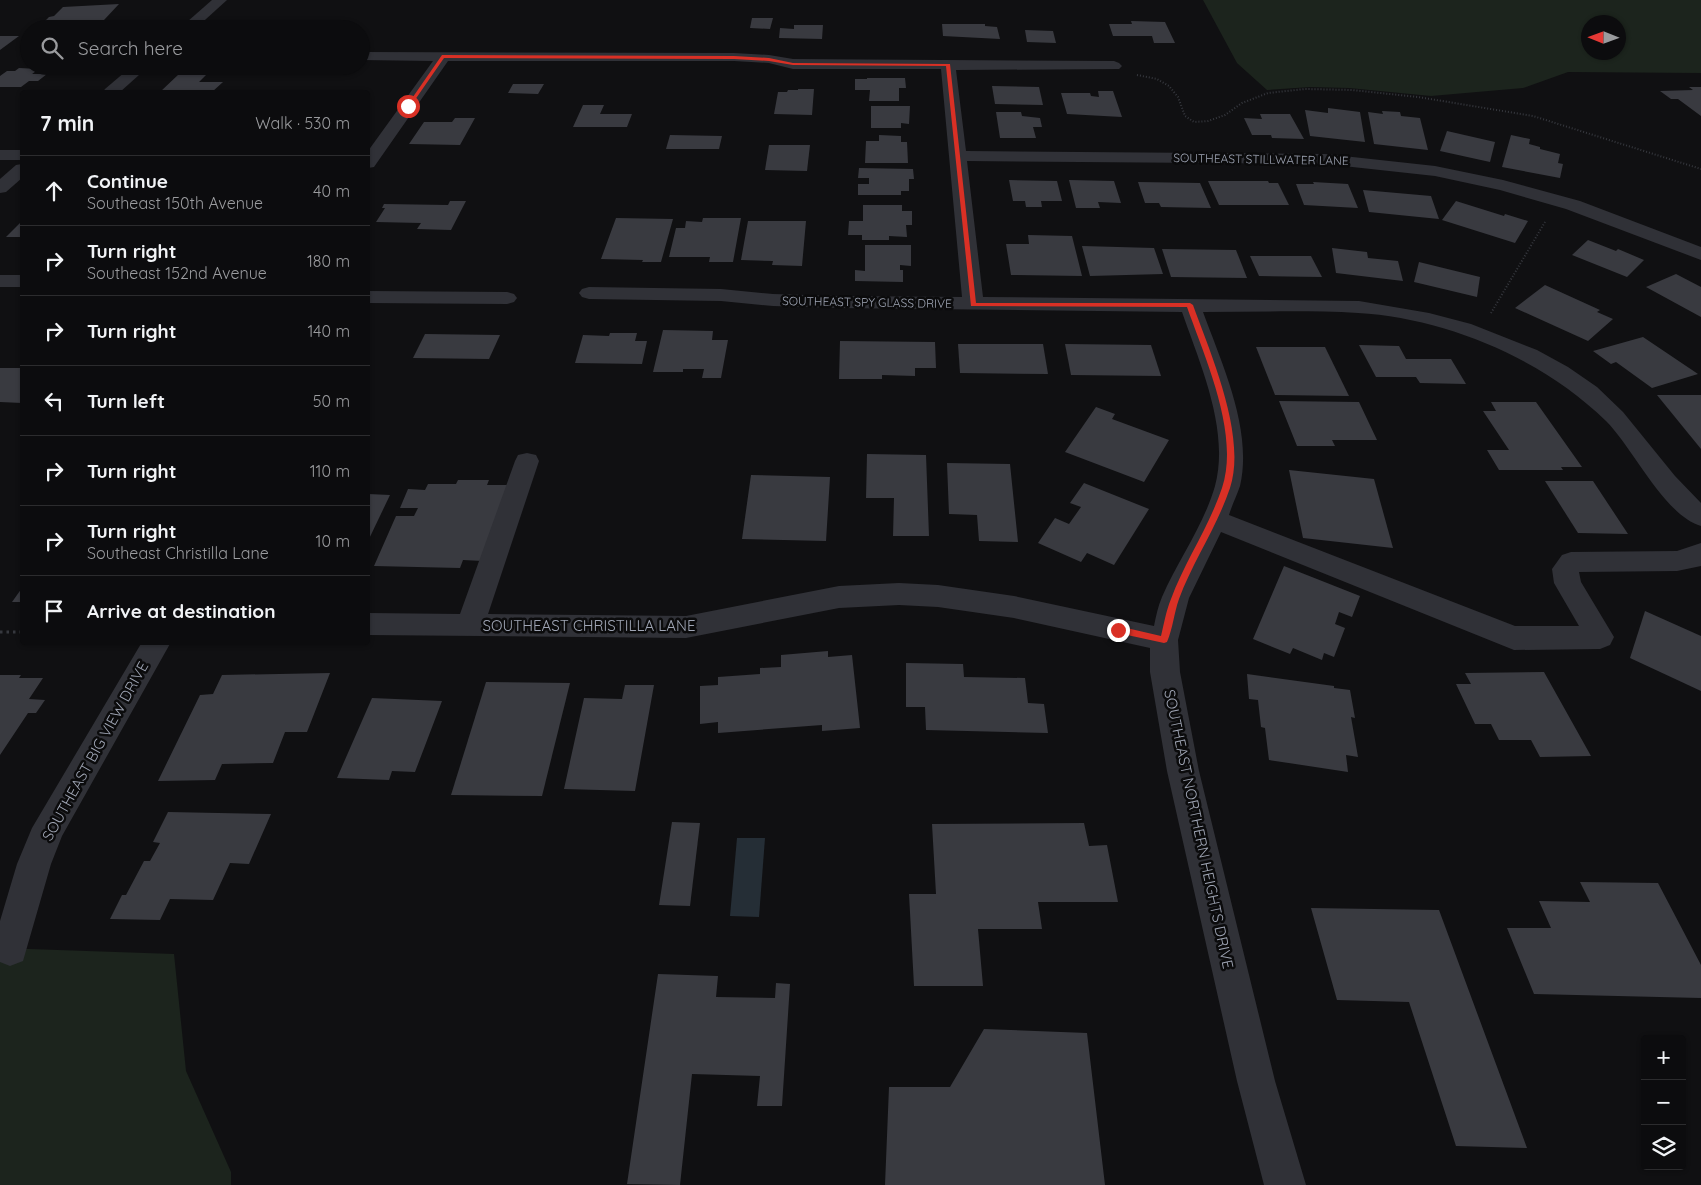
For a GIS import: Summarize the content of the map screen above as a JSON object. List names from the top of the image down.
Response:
{
  "streets": {
    "street": [
      "SOUTHEAST STILLWATER LANE",
      "SOUTHEAST SPY GLASS DRIVE",
      "SOUTHEAST CHRISTILLA LANE",
      "SOUTHEAST BIG VIEW DRIVE",
      "SOUTHEAST NORTHERN HEIGHTS DRIVE"
    ]
  },
  "crossings": [
    ["SOUTHEAST SPY GLASS DRIVE", "SOUTHEAST NORTHERN HEIGHTS DRIVE"],
    ["SOUTHEAST CHRISTILLA LANE", "SOUTHEAST NORTHERN HEIGHTS DRIVE"]
  ],
  "north": "left",
  "page": {
    "search": "Search here",
    "heading": ["7 min", "Walk · 530 m"],
    "list": [
      ["Continue", "Southeast 150th Avenue", "40 m"],
      ["Turn right", "Southeast 152nd Avenue", "180 m"],
      ["Turn right", "140 m"],
      ["Turn left", "50 m"],
      ["Turn right", "110 m"],
      ["Turn right", "Southeast Christilla Lane", "10 m"],
      "Arrive at destination"
    ],
    "map_buttons": ["+", "−"]
  }
}
